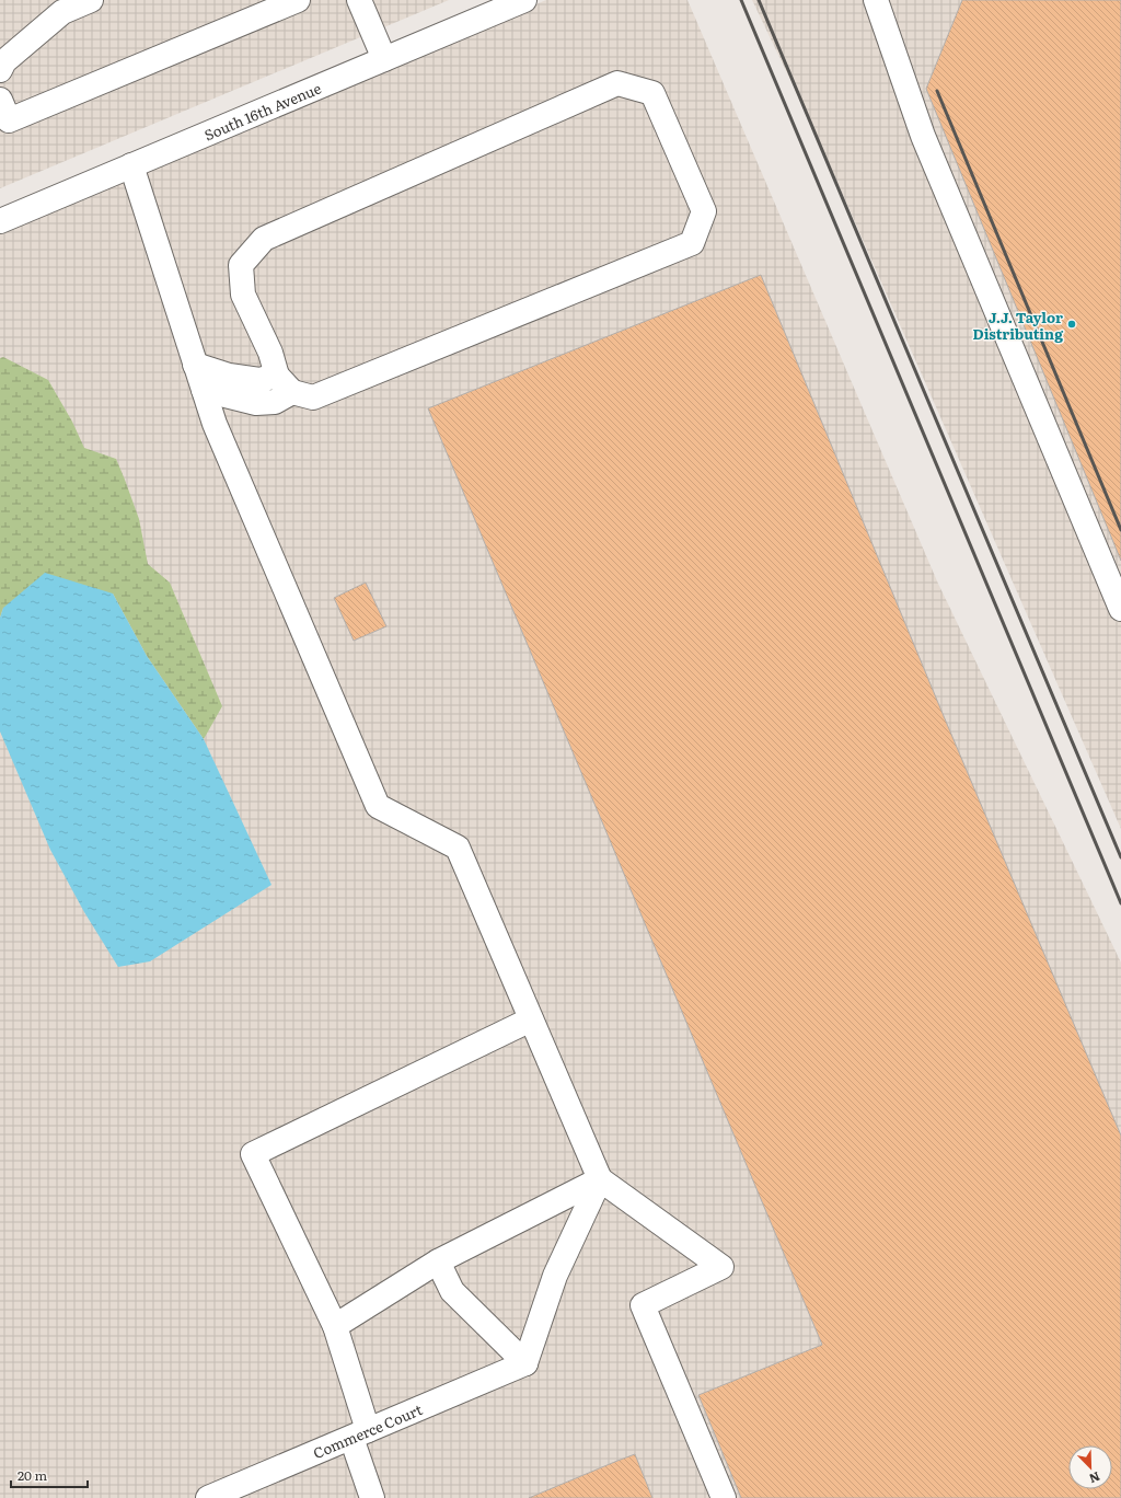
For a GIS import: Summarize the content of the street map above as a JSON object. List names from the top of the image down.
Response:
{
  "streets": {
    "street": ["South 16th Avenue", "Commerce Court"]
  },
  "places": ["J.J. Taylor Distributing"],
  "scale_bar": "20 m",
  "north": "bottom right"
}
